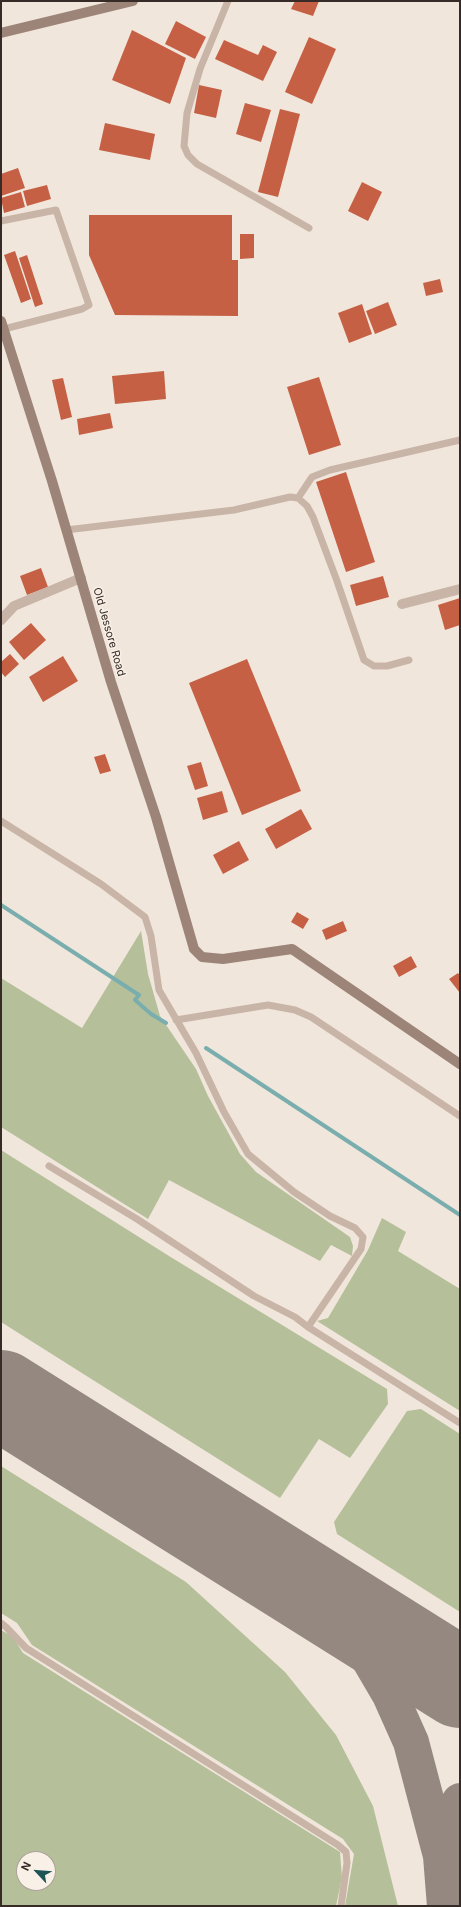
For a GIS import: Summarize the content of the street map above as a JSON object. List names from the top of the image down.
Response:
{
  "streets": {
    "street": ["Old Jessore Road"]
  },
  "north": "top left"
}
